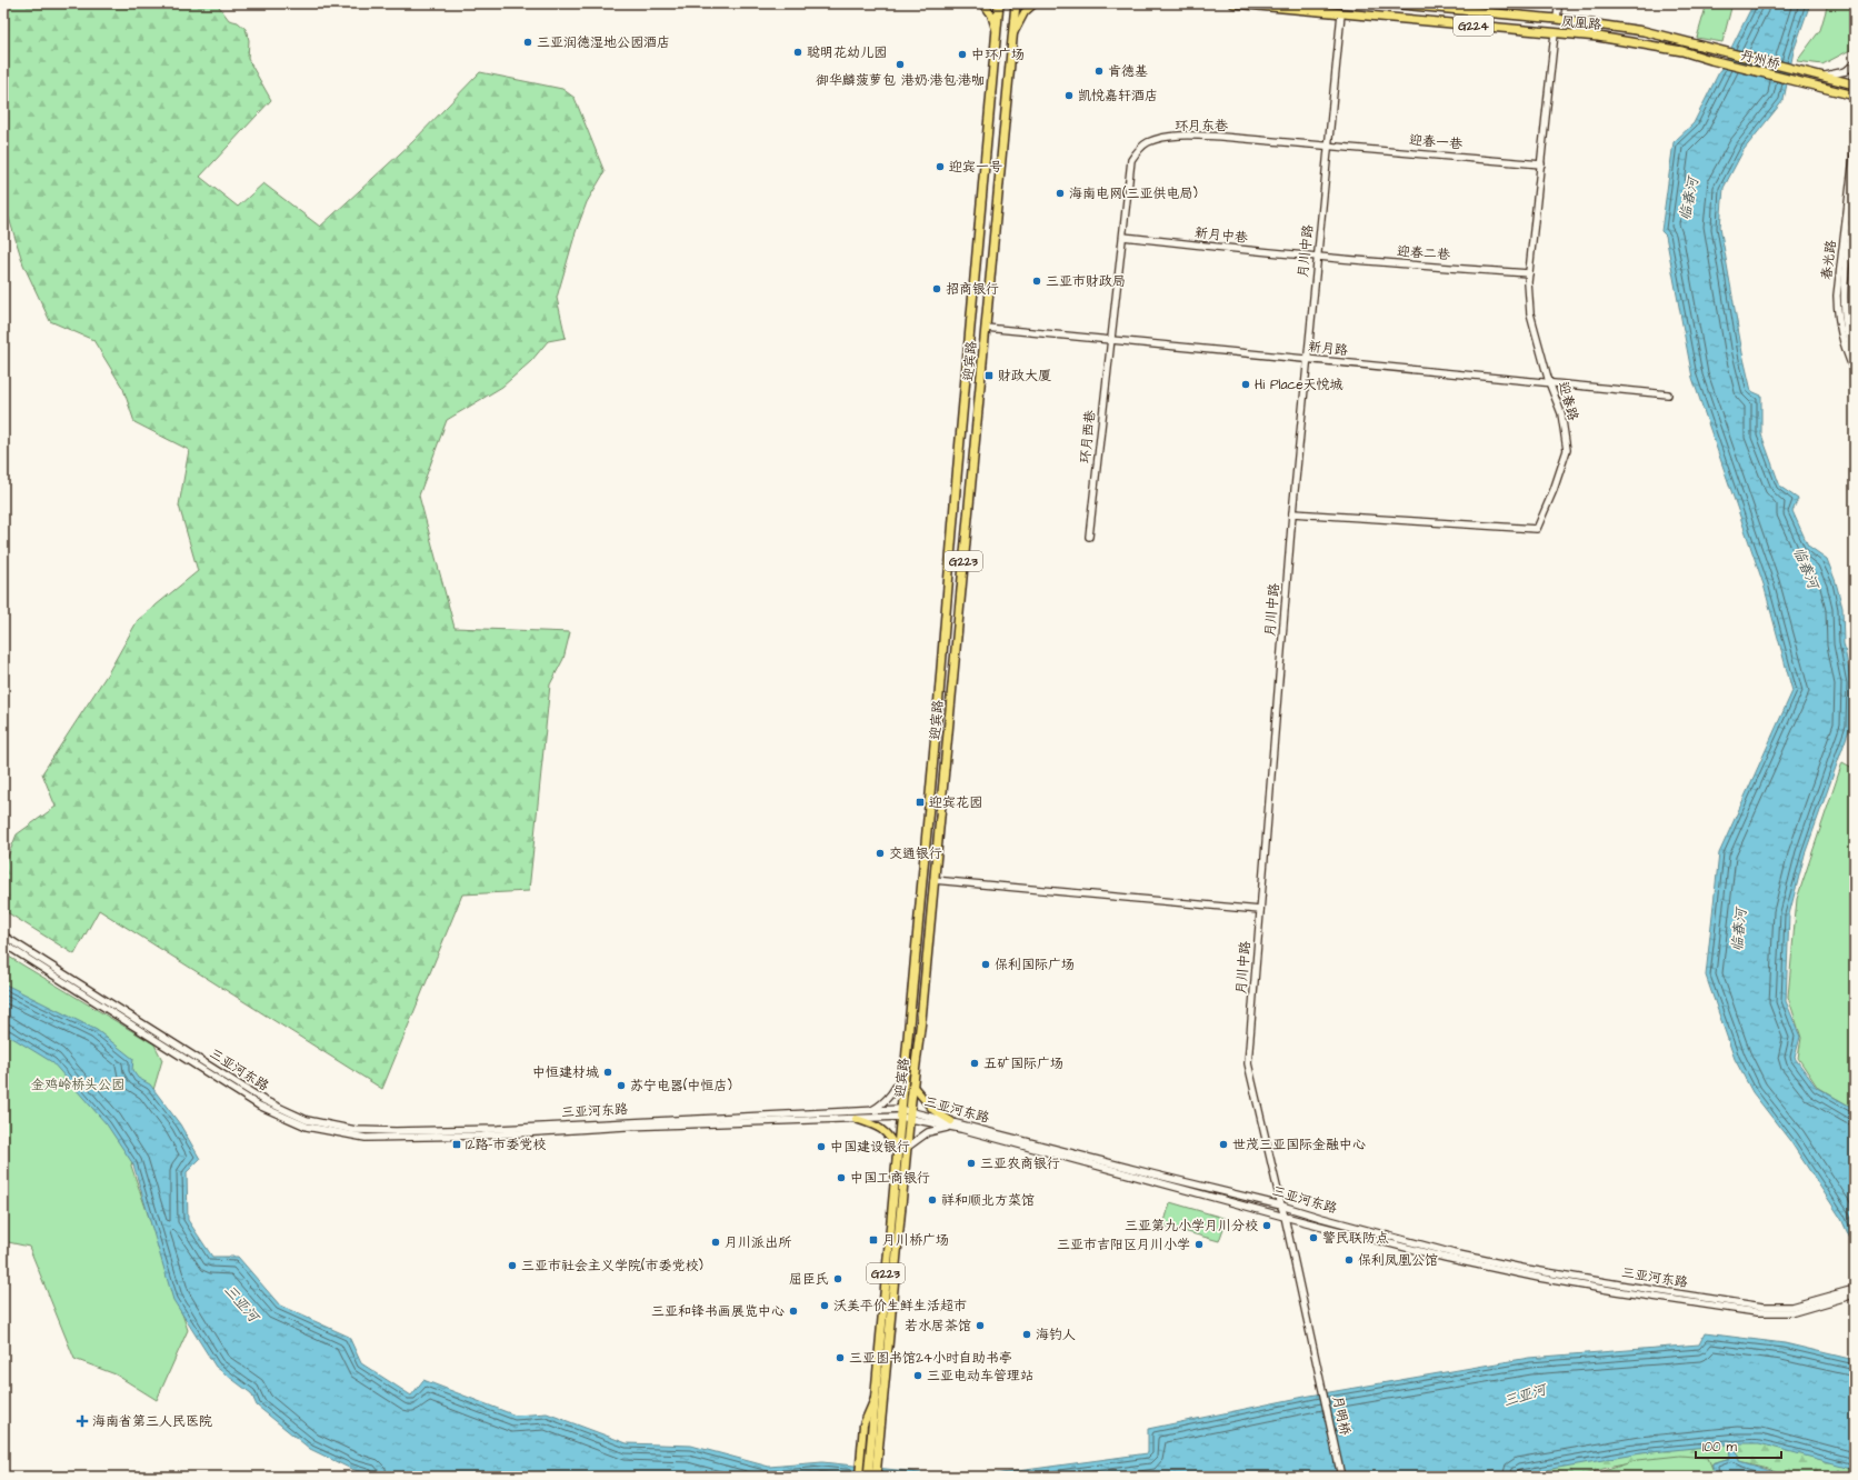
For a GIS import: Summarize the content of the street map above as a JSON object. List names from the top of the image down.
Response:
{
  "streets": {
    "highway": [
      "凤凰路",
      "G224",
      "丹州桥",
      "迎宾路",
      "G223"
    ],
    "street": [
      "环月东巷",
      "迎春一巷",
      "新月中巷",
      "月川中路",
      "迎春二巷",
      "春光路",
      "新月路",
      "迎春路",
      "环月西巷",
      "三亚河东路",
      "月明桥"
    ]
  },
  "crossings": [
    ["凤凰路", "丹州桥"],
    ["凤凰路", "月川中路"],
    ["凤凰路", "迎春路"],
    ["G224", "丹州桥"],
    ["环月东巷", "迎春一巷"],
    ["环月东巷", "新月中巷"],
    ["环月东巷", "月川中路"],
    ["环月东巷", "新月路"],
    ["环月东巷", "环月西巷"],
    ["迎春一巷", "月川中路"],
    ["迎春一巷", "迎春路"],
    ["新月中巷", "月川中路"],
    ["新月中巷", "迎春二巷"],
    ["月川中路", "迎春二巷"],
    ["月川中路", "新月路"],
    ["月川中路", "迎春路"],
    ["月川中路", "三亚河东路"],
    ["月川中路", "月明桥"],
    ["迎春二巷", "迎春路"],
    ["新月路", "迎宾路"],
    ["新月路", "迎春路"],
    ["新月路", "环月西巷"],
    ["迎宾路", "G223"],
    ["迎宾路", "三亚河东路"],
    ["三亚河东路", "月明桥"]
  ],
  "water": ["临春河", "三亚河"],
  "parks": ["金鸡岭桥头公园"],
  "places": {
    "other": [
      "三亚润德湿地公园酒店",
      "聪明花幼儿园",
      "中环广场",
      "御华麟菠萝包 港奶·港包·港咖",
      "肯德基",
      "凯悦嘉轩酒店",
      "迎宾一号",
      "海南电网(三亚供电局)",
      "三亚市财政局",
      "招商银行",
      "Hi Place天悦城",
      "交通银行",
      "保利国际广场",
      "五矿国际广场",
      "中恒建材城",
      "苏宁电器(中恒店)",
      "世茂三亚国际金融中心",
      "中国建设银行",
      "三亚农商银行",
      "中国工商银行",
      "祥和顺北方菜馆",
      "三亚第九小学月川分校",
      "警民联防点",
      "月川派出所",
      "三亚市吉阳区月川小学",
      "保利凤凰公馆",
      "三亚市社会主义学院(市委党校)",
      "屈臣氏",
      "沃美平价生鲜生活超市",
      "三亚和锋书画展览中心",
      "若水居茶馆",
      "海钓人",
      "三亚图书馆24小时自助书亭",
      "三亚电动车管理站"
    ],
    "transit": [
      "财政大厦",
      "迎宾花园",
      "12路-市委党校",
      "月川桥广场"
    ],
    "health": ["海南省第三人民医院"]
  },
  "scale_bar": "100 m"
}
